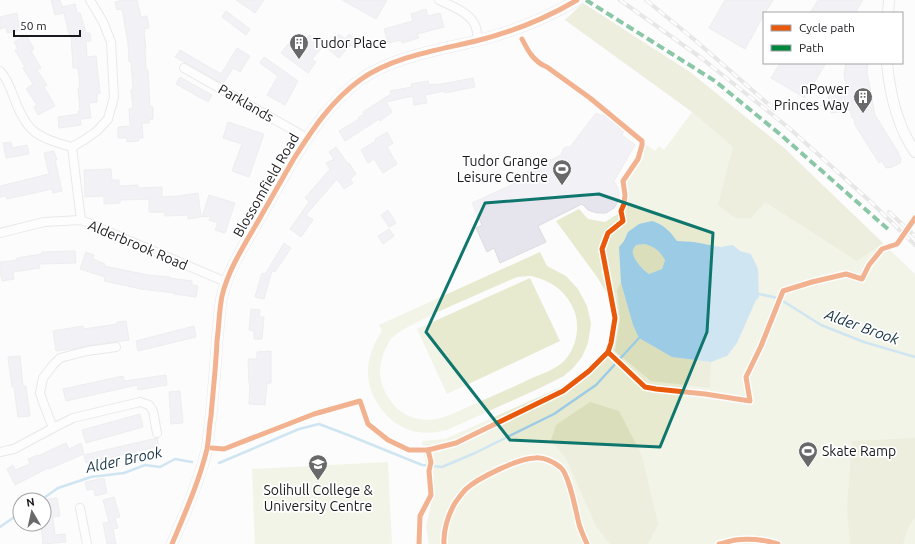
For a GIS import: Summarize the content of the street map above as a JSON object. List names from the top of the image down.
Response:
{
  "streets": {
    "main road": ["Blossomfield Road"],
    "street": ["Parklands", "Alderbrook Road"]
  },
  "crossings": [
    ["Parklands", "Blossomfield Road"],
    ["Blossomfield Road", "Alderbrook Road"]
  ],
  "water": ["Alder Brook"],
  "places": {
    "building": ["Tudor Place", "nPower Princes Way"],
    "sports": ["Tudor Grange Leisure Centre", "Skate Ramp"],
    "school or university": ["Solihull College & University Centre"]
  },
  "legend": ["Cycle path", "Path"],
  "scale_bar": "50 m",
  "north": "top"
}
